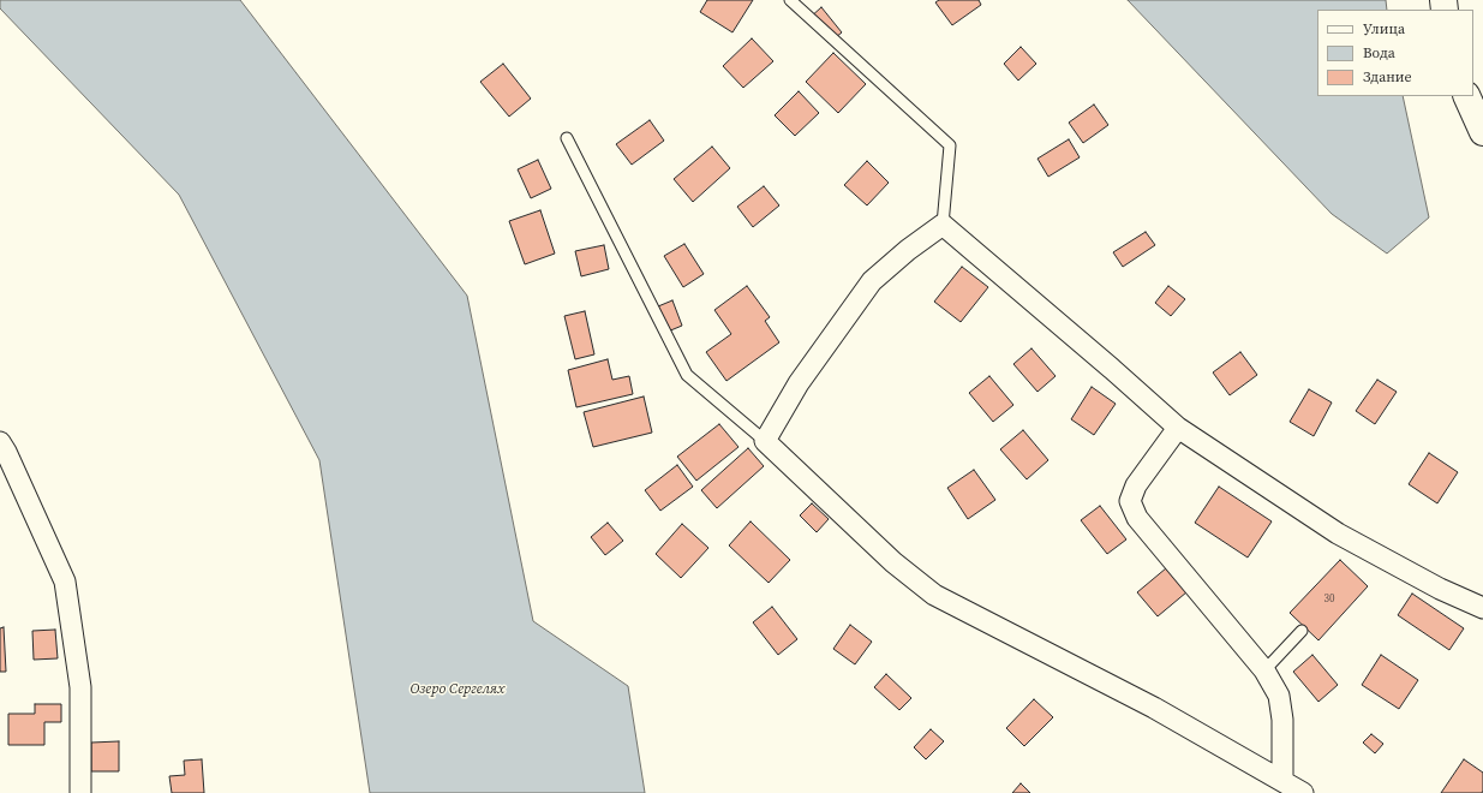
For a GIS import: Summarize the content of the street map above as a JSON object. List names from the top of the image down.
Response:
{
  "water": ["Озеро Сергелях"],
  "house_numbers": ["30"],
  "legend": ["Улица", "Вода", "Здание"]
}
